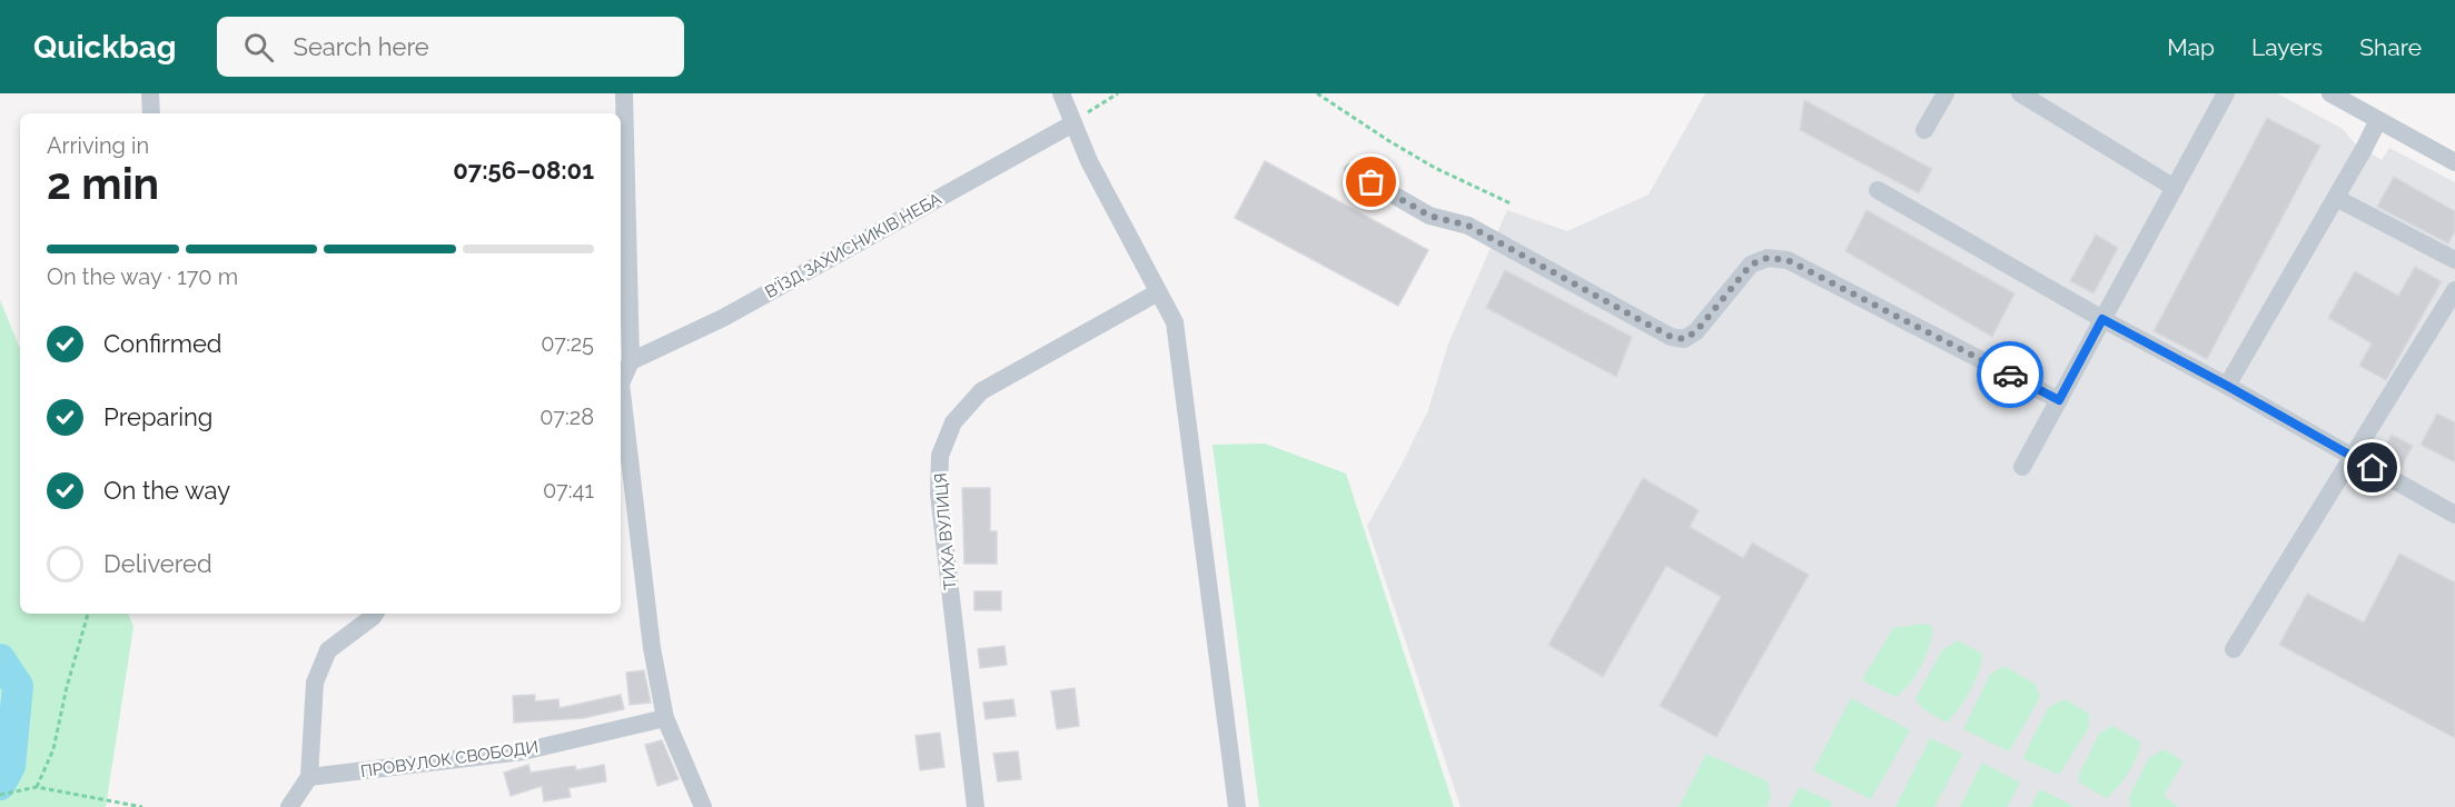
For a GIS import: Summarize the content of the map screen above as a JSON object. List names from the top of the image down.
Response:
{
  "streets": {
    "street": ["В'ЇЗД ЗАХИСНИКІВ НЕБА", "ТИХА ВУЛИЦЯ", "ПРОВУЛОК СВОБОДИ"]
  },
  "page": {
    "header": "Quickbag",
    "search": "Search here",
    "nav": ["Map", "Layers", "Share"],
    "heading": ["2 min", "Arriving in", "07:56–08:01"],
    "bar": "On the way · 170 m",
    "list": [
      ["Confirmed", "07:25"],
      ["Preparing", "07:28"],
      ["On the way", "07:41"],
      "Delivered"
    ]
  }
}
